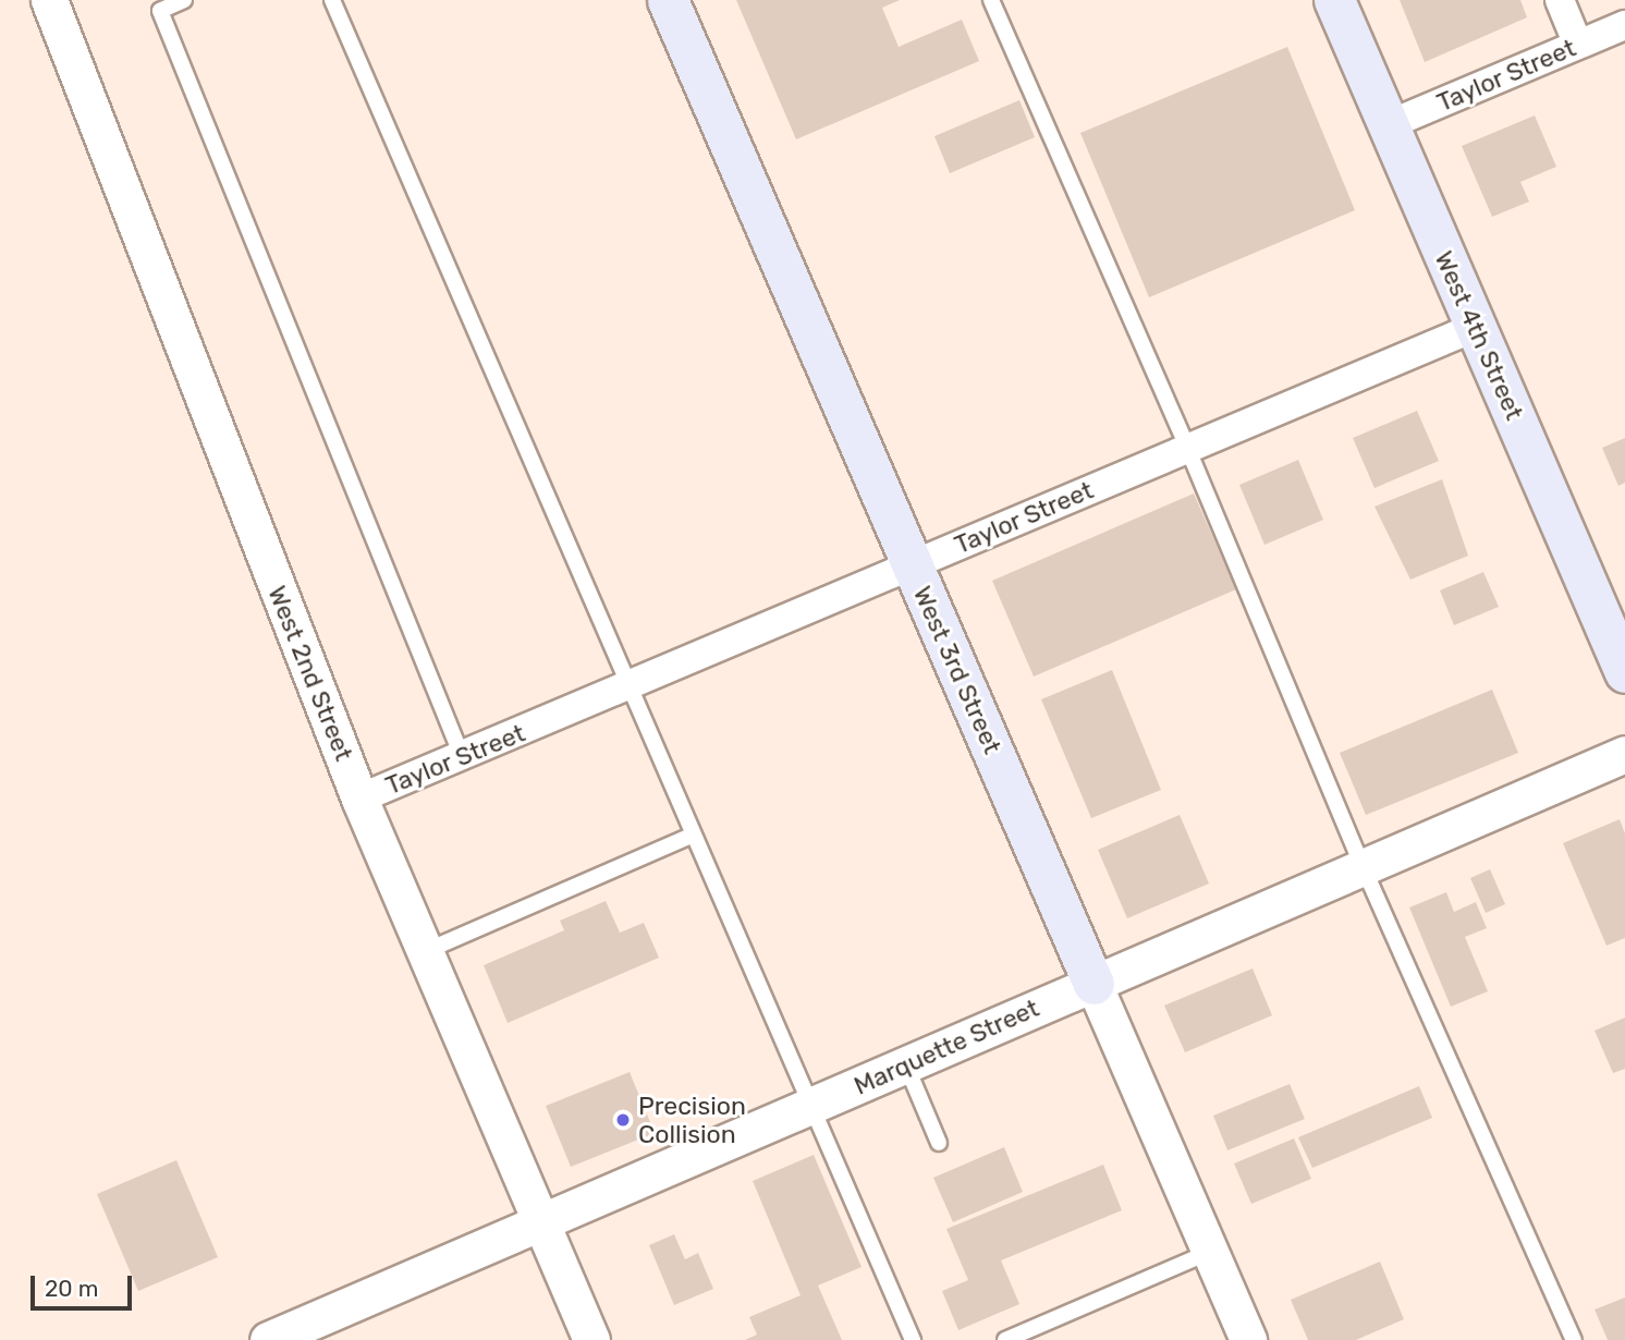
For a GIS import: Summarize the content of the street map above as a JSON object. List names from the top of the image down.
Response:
{
  "streets": {
    "main road": ["West 4th Street", "West 3rd Street"],
    "street": ["Taylor Street", "West 2nd Street", "Marquette Street"]
  },
  "crossings": [
    ["Taylor Street", "West 4th Street"],
    ["Taylor Street", "West 3rd Street"],
    ["Taylor Street", "West 2nd Street"],
    ["West 3rd Street", "Marquette Street"],
    ["West 2nd Street", "Marquette Street"]
  ],
  "places": ["Precision Collision"],
  "scale_bar": "20 m"
}
